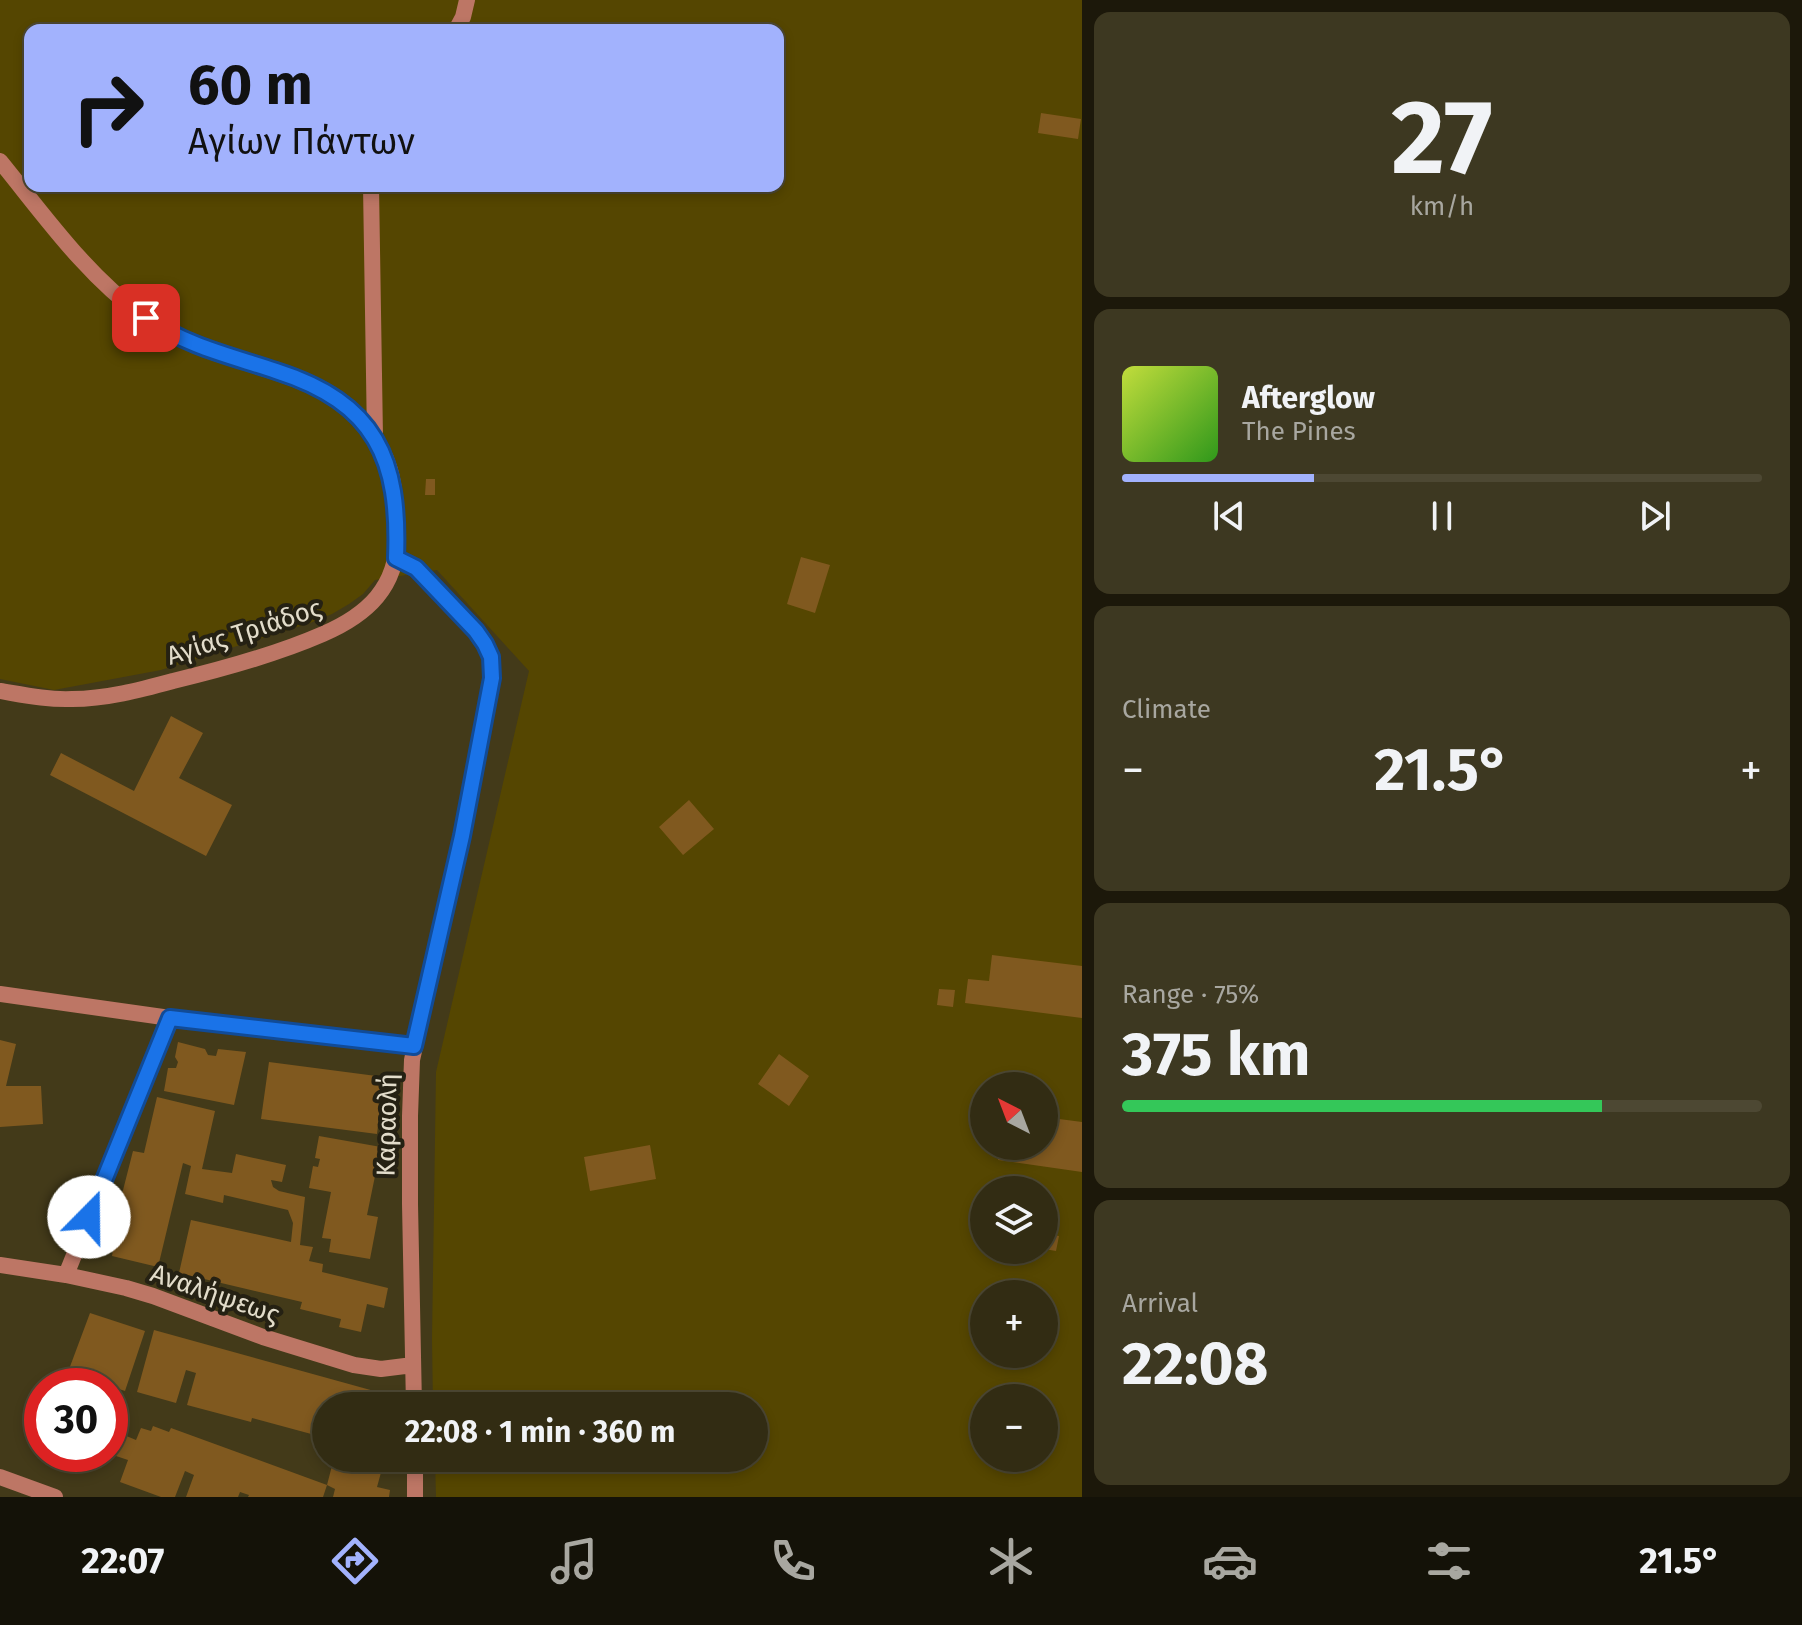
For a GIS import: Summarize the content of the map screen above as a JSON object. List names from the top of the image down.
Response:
{
  "streets": {
    "street": ["Αγίας Τριάδος", "Καραολή", "Αναλήψεως"]
  },
  "crossings": [
    ["Αγίας Τριάδος", "Καραολή"],
    ["Καραολή", "Αναλήψεως"]
  ],
  "north": "top left",
  "page": {
    "tile": [
      ["27", "km/h"],
      "Climate",
      ["Range · 75%", "375 km"],
      ["Arrival", "22:08"]
    ],
    "turn": ["60 m", "Αγίων Πάντων"],
    "song": ["Afterglow", "The Pines"],
    "heat": ["−", "21.5°", "+"],
    "map_buttons": ["+", "−"],
    "limit": "30",
    "trip": "22:08 · 1 min · 360 m",
    "tabs": ["22:07", "21.5°"]
  }
}
